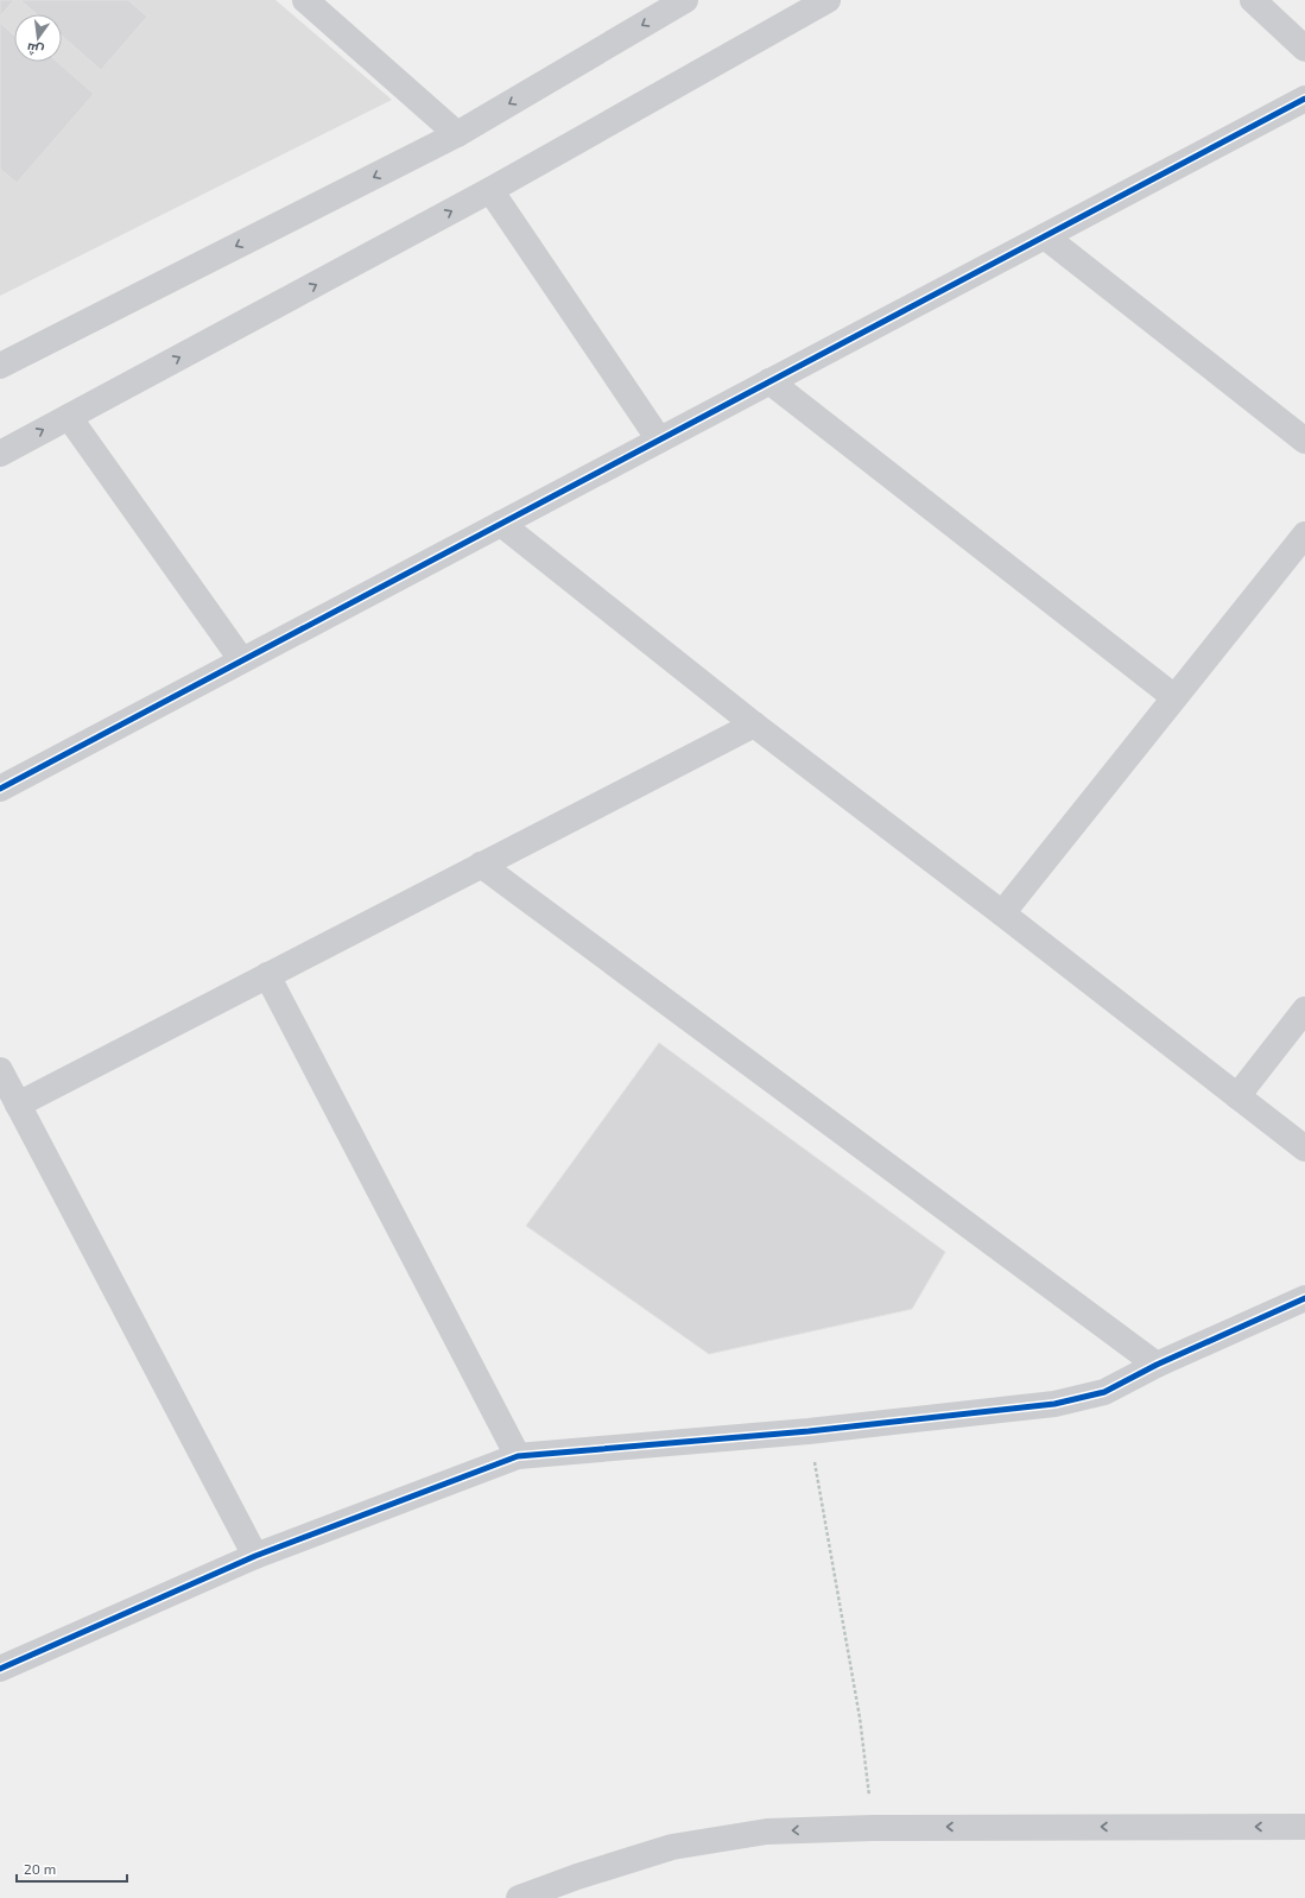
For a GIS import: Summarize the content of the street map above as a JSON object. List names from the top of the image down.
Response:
{
  "scale_bar": "20 m",
  "north": "bottom"
}
